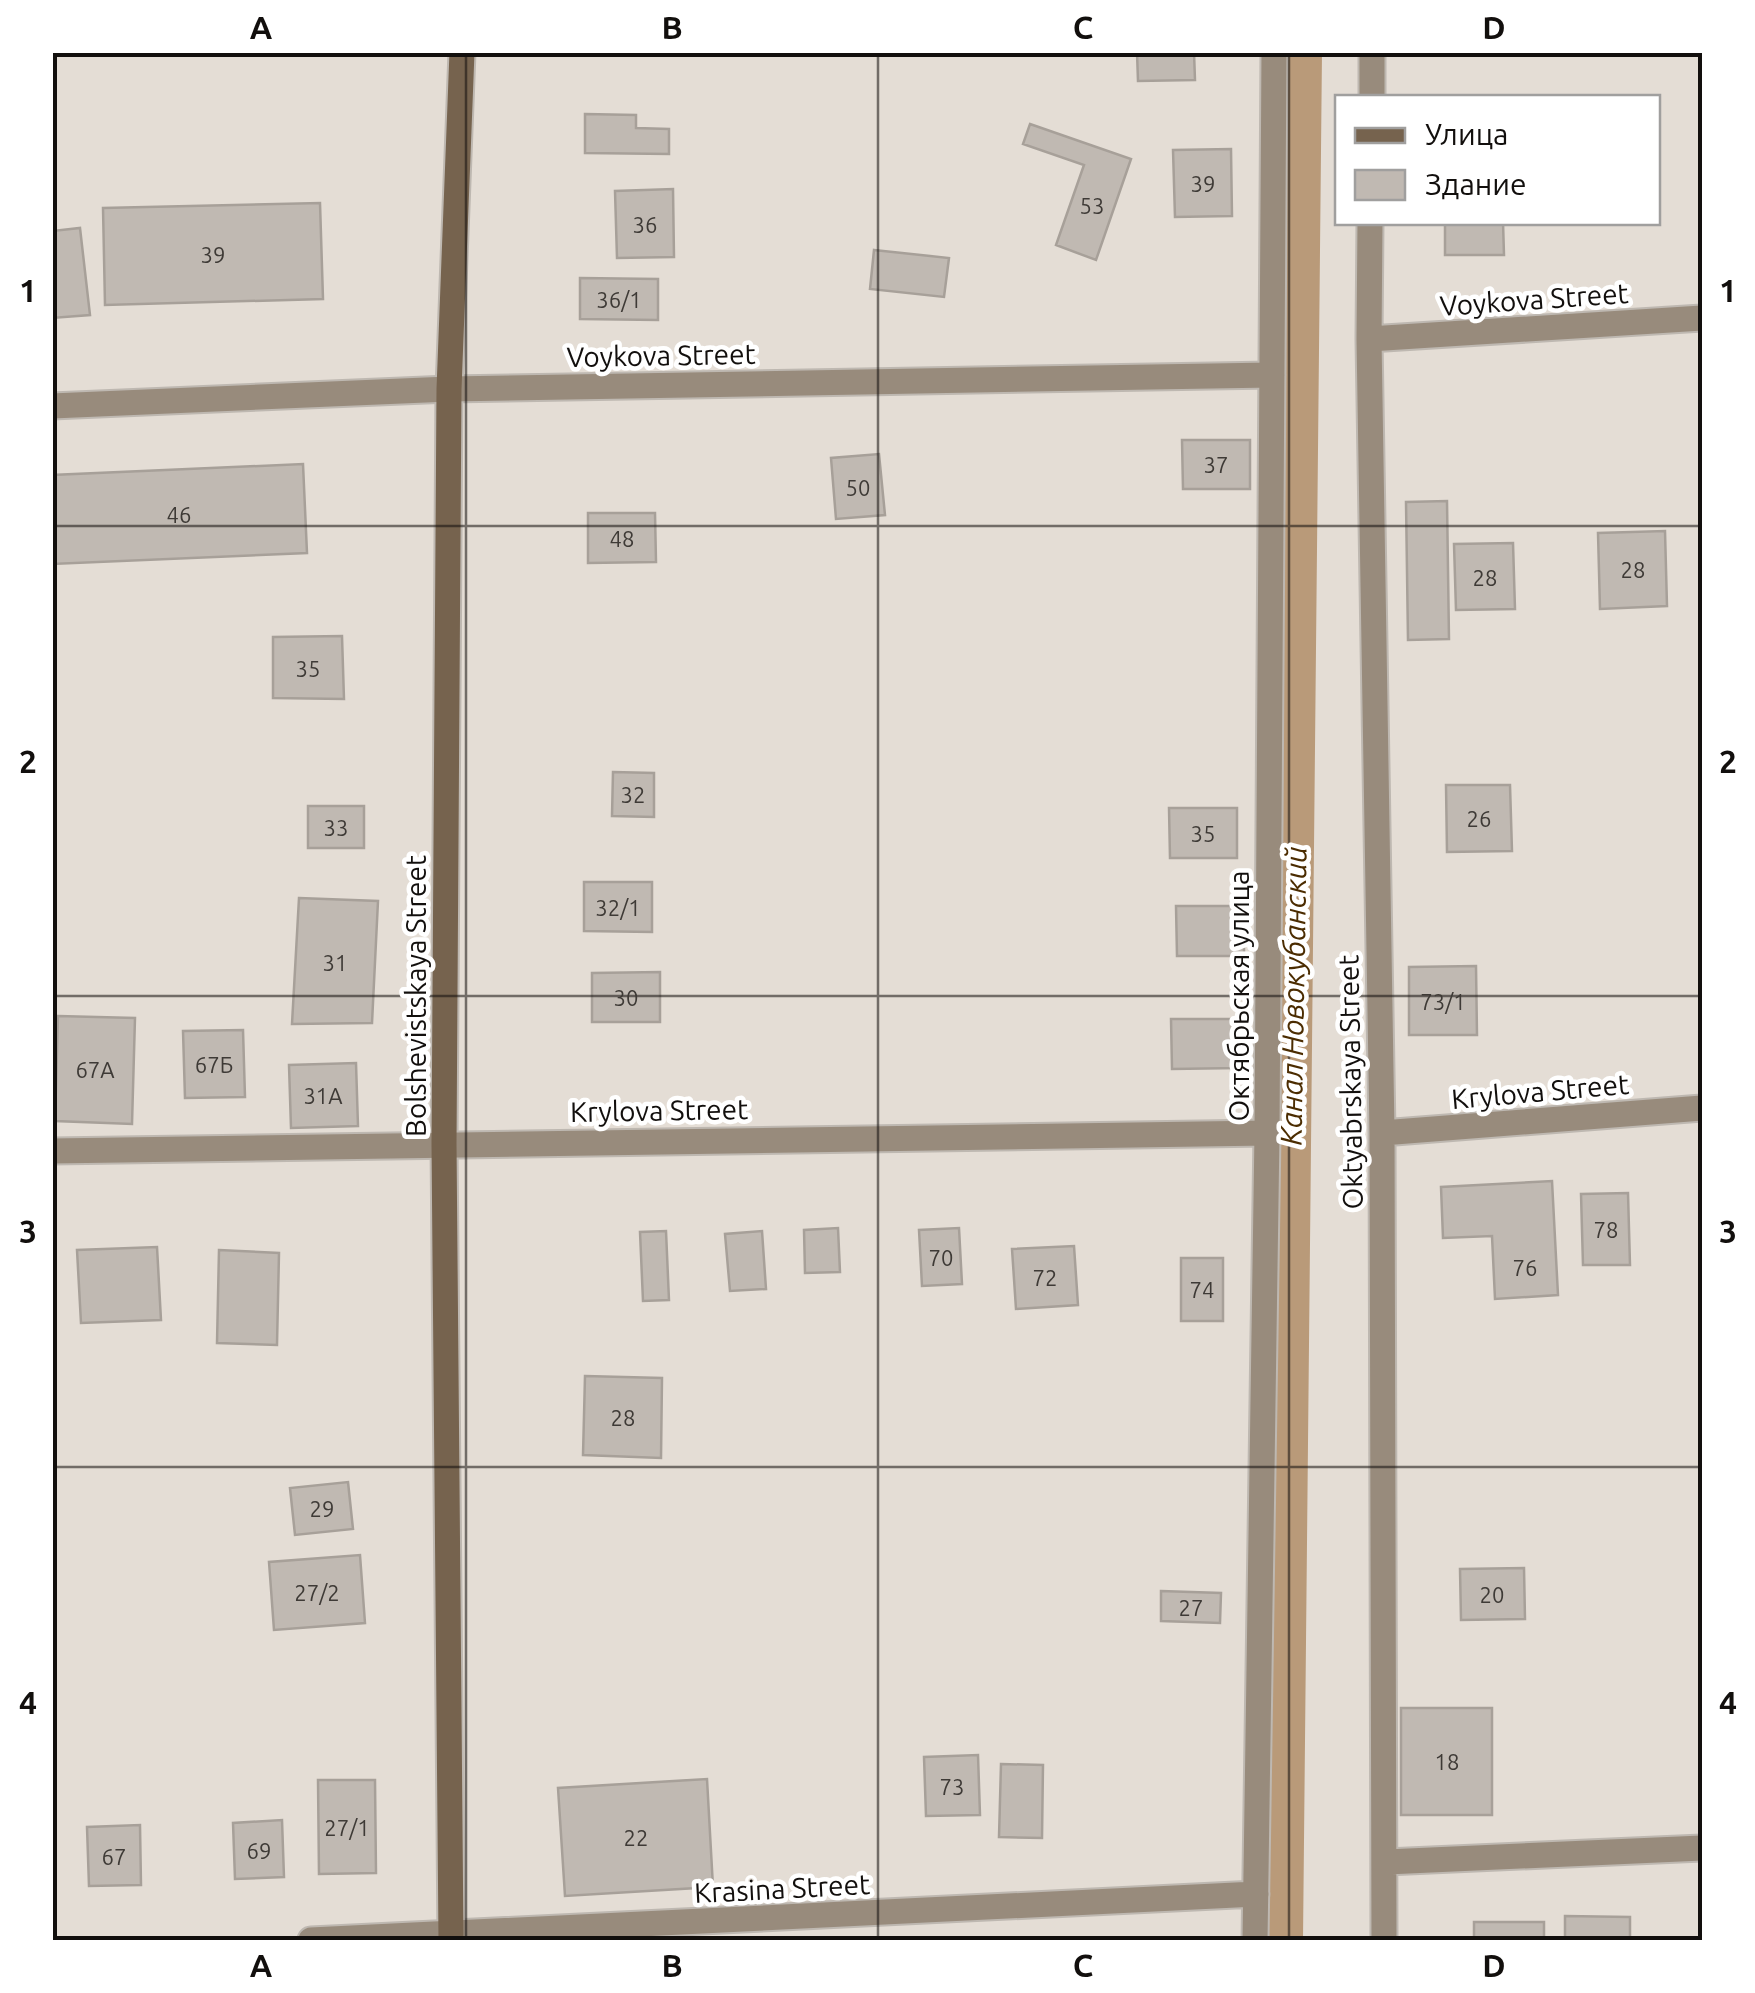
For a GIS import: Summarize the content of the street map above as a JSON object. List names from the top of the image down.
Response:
{
  "streets": {
    "street": [
      "Voykova Street",
      "Bolshevistskaya Street",
      "Октябрьская улица",
      "Oktyabrskaya Street",
      "Krylova Street",
      "Krasina Street"
    ]
  },
  "crossings": [
    ["Voykova Street", "Bolshevistskaya Street"],
    ["Voykova Street", "Октябрьская улица"],
    ["Voykova Street", "Oktyabrskaya Street"],
    ["Bolshevistskaya Street", "Krylova Street"],
    ["Bolshevistskaya Street", "Krasina Street"],
    ["Октябрьская улица", "Krylova Street"],
    ["Октябрьская улица", "Krasina Street"],
    ["Oktyabrskaya Street", "Krylova Street"]
  ],
  "water": ["Канал Новокубанский"],
  "house_numbers": [
    "39",
    "53",
    "36",
    "39",
    "36/1",
    "37",
    "50",
    "46",
    "48",
    "28",
    "28",
    "35",
    "32",
    "26",
    "33",
    "35",
    "32/1",
    "31",
    "30",
    "73/1",
    "67Б",
    "67А",
    "31А",
    "78",
    "70",
    "76",
    "72",
    "74",
    "28",
    "29",
    "27/2",
    "20",
    "27",
    "18",
    "73",
    "27/1",
    "22",
    "69",
    "67"
  ],
  "legend": ["Улица", "Здание"],
  "grid": {
    "columns": [
      "A",
      "B",
      "C",
      "D"
    ],
    "rows": [
      "1",
      "2",
      "3",
      "4"
    ]
  }
}
